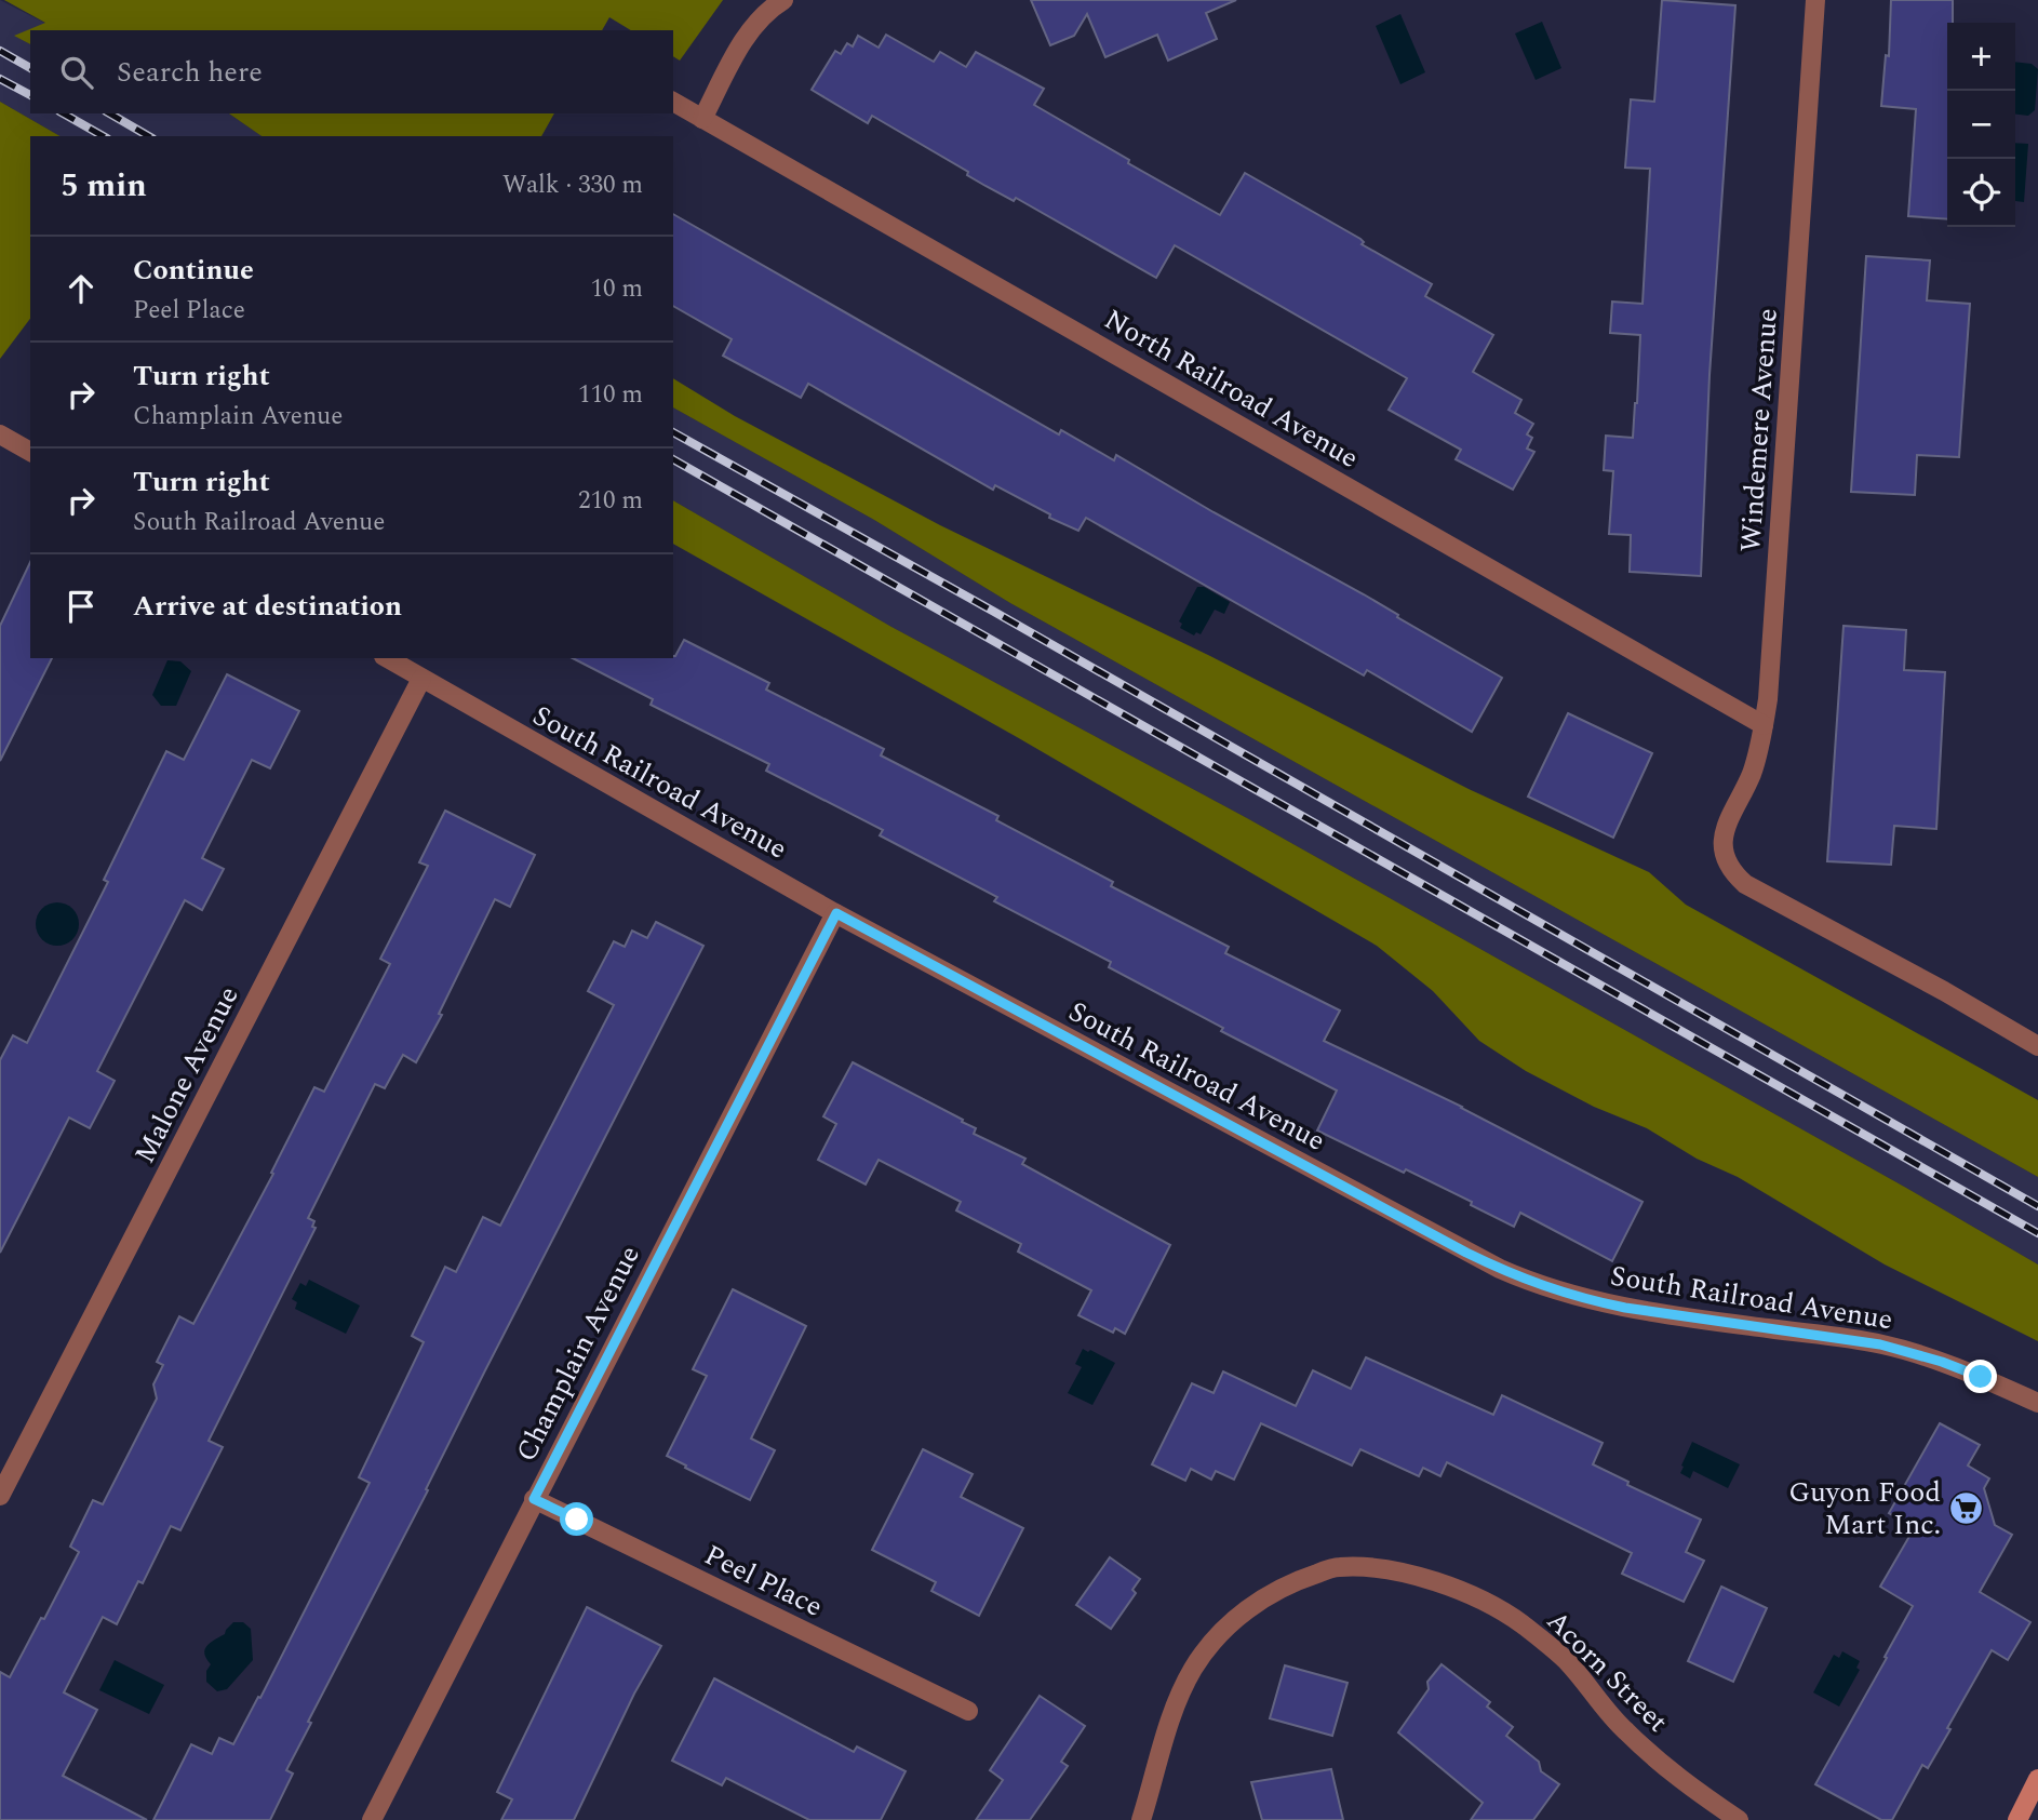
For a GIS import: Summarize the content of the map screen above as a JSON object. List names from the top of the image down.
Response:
{
  "streets": {
    "street": [
      "North Railroad Avenue",
      "Windemere Avenue",
      "South Railroad Avenue",
      "Malone Avenue",
      "Champlain Avenue",
      "Peel Place",
      "Acorn Street"
    ]
  },
  "crossings": [
    ["North Railroad Avenue", "Windemere Avenue"],
    ["South Railroad Avenue", "Malone Avenue"],
    ["South Railroad Avenue", "Champlain Avenue"],
    ["Champlain Avenue", "Peel Place"]
  ],
  "places": {
    "supermarket": ["Guyon Food Mart Inc."]
  },
  "page": {
    "map_buttons": ["+", "−"],
    "search": "Search here",
    "heading": ["5 min", "Walk · 330 m"],
    "list": [
      ["Continue", "Peel Place", "10 m"],
      ["Turn right", "Champlain Avenue", "110 m"],
      ["Turn right", "South Railroad Avenue", "210 m"],
      "Arrive at destination"
    ]
  }
}
